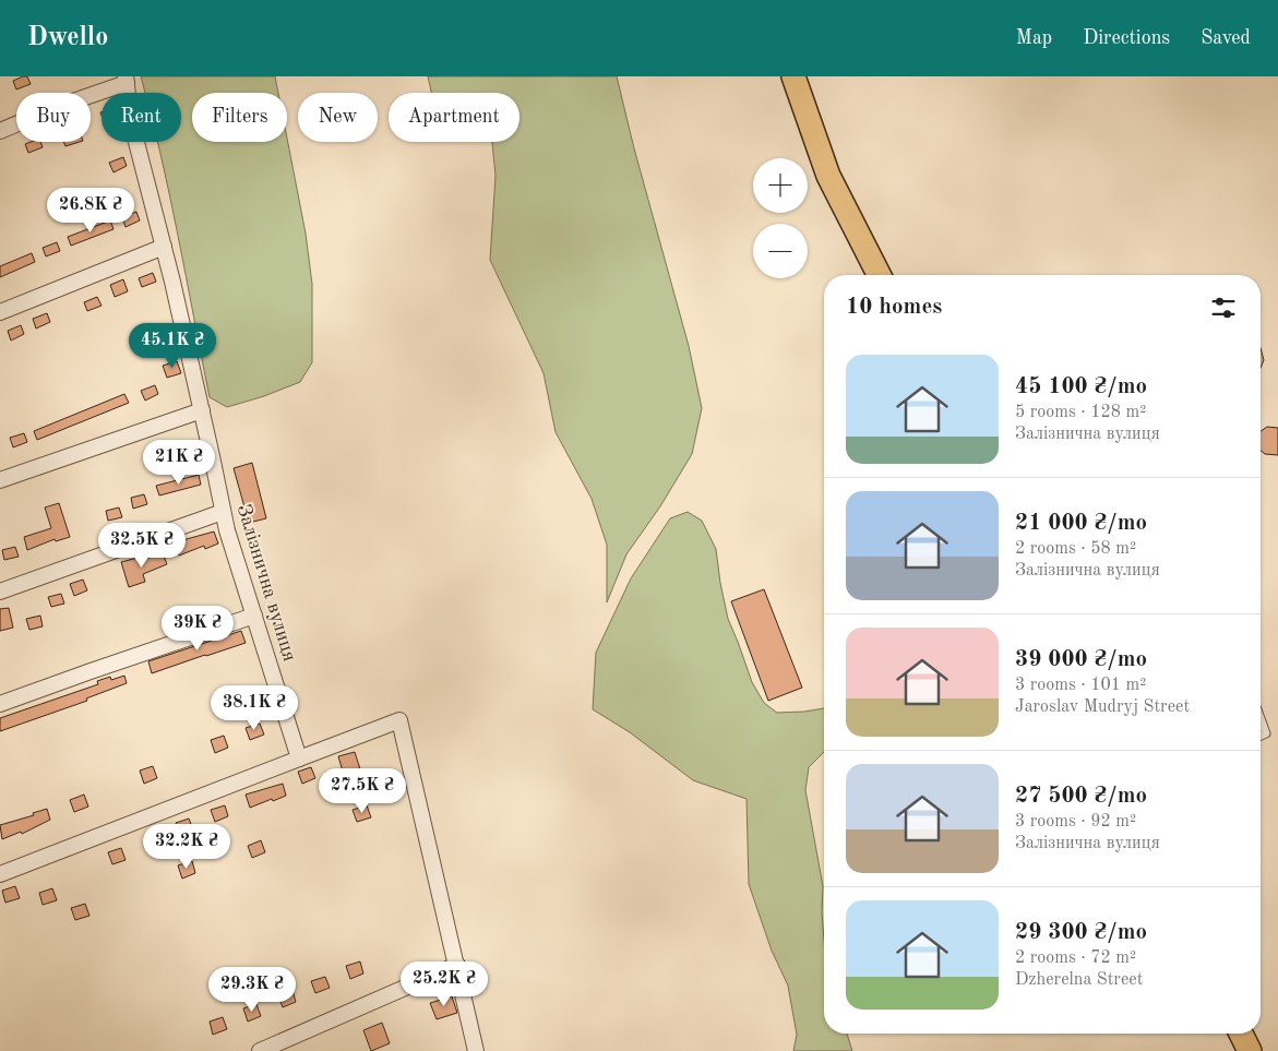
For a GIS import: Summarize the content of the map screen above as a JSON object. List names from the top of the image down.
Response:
{
  "streets": {
    "street": ["Залізнична вулиця"]
  },
  "page": {
    "header": "Dwello",
    "nav": ["Map", "Directions", "Saved"],
    "chip": [
      "Buy",
      "Rent",
      "Filters",
      "New",
      "Apartment"
    ],
    "map_buttons": ["+", "−"],
    "price": [
      "26.8K ₴",
      "45.1K ₴",
      "21K ₴",
      "32.5K ₴",
      "39K ₴",
      "38.1K ₴",
      "27.5K ₴",
      "32.2K ₴",
      "25.2K ₴",
      "29.3K ₴"
    ],
    "heading": "10 homes",
    "list": [
      {
        "name": "45 100 ₴/mo",
        "note": "5 rooms · 128 m² · Залізнична вулиця"
      },
      {
        "name": "21 000 ₴/mo",
        "note": "2 rooms · 58 m² · Залізнична вулиця"
      },
      {
        "name": "39 000 ₴/mo",
        "note": "3 rooms · 101 m² · Jaroslav Mudryj Street"
      },
      {
        "name": "27 500 ₴/mo",
        "note": "3 rooms · 92 m² · Залізнична вулиця"
      },
      {
        "name": "29 300 ₴/mo",
        "note": "2 rooms · 72 m² · Dzherelna Street"
      }
    ]
  }
}
